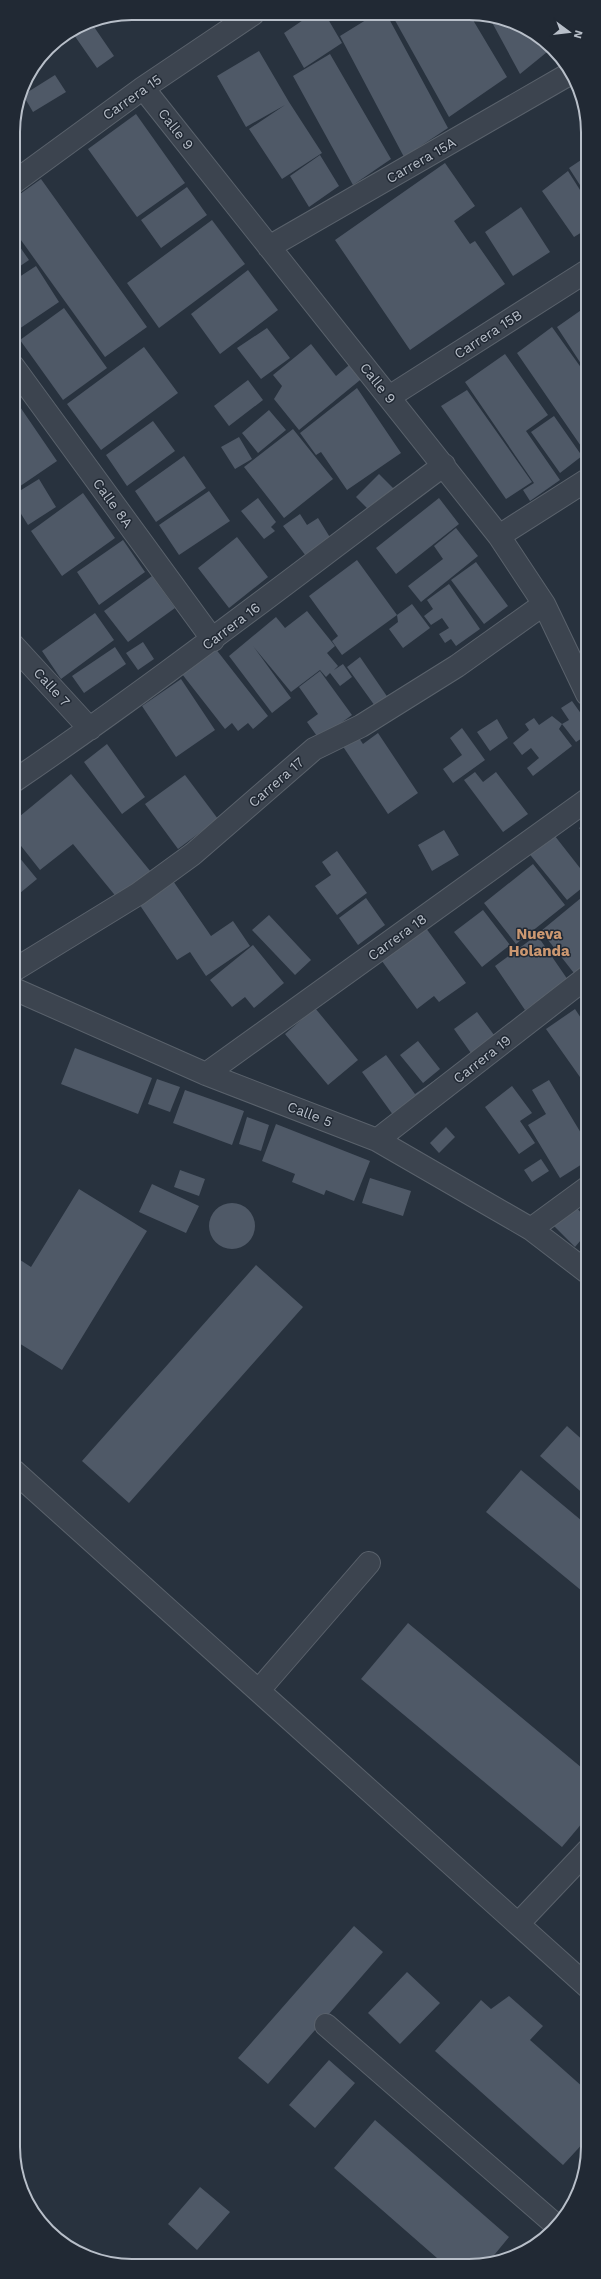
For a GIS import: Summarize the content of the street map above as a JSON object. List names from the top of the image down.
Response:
{
  "streets": {
    "street": [
      "Carrera 15",
      "Calle 9",
      "Carrera 15A",
      "Carrera 15B",
      "Calle 8A",
      "Carrera 16",
      "Calle 7",
      "Carrera 17",
      "Carrera 18",
      "Carrera 19",
      "Calle 5"
    ]
  },
  "crossings": [
    ["Carrera 15", "Calle 9"],
    ["Calle 9", "Carrera 15A"],
    ["Calle 9", "Carrera 15B"],
    ["Calle 9", "Carrera 16"],
    ["Calle 9", "Carrera 17"],
    ["Calle 8A", "Carrera 16"],
    ["Carrera 16", "Calle 7"],
    ["Carrera 18", "Calle 5"],
    ["Carrera 19", "Calle 5"]
  ],
  "districts": ["Nueva Holanda"],
  "north": "right"
}
